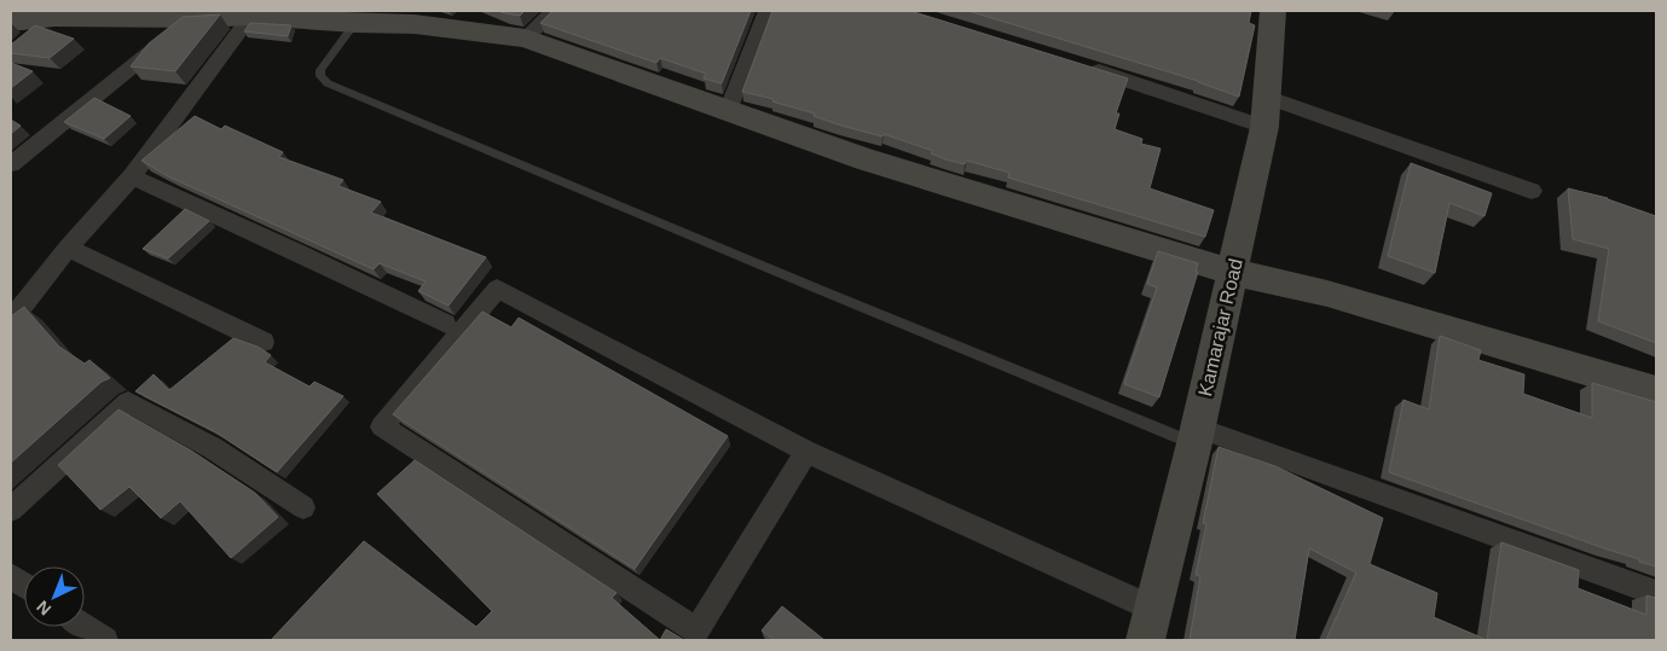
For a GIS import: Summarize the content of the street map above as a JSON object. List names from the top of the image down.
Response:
{
  "streets": {
    "street": ["Kamarajar Road"]
  },
  "north": "bottom left"
}
